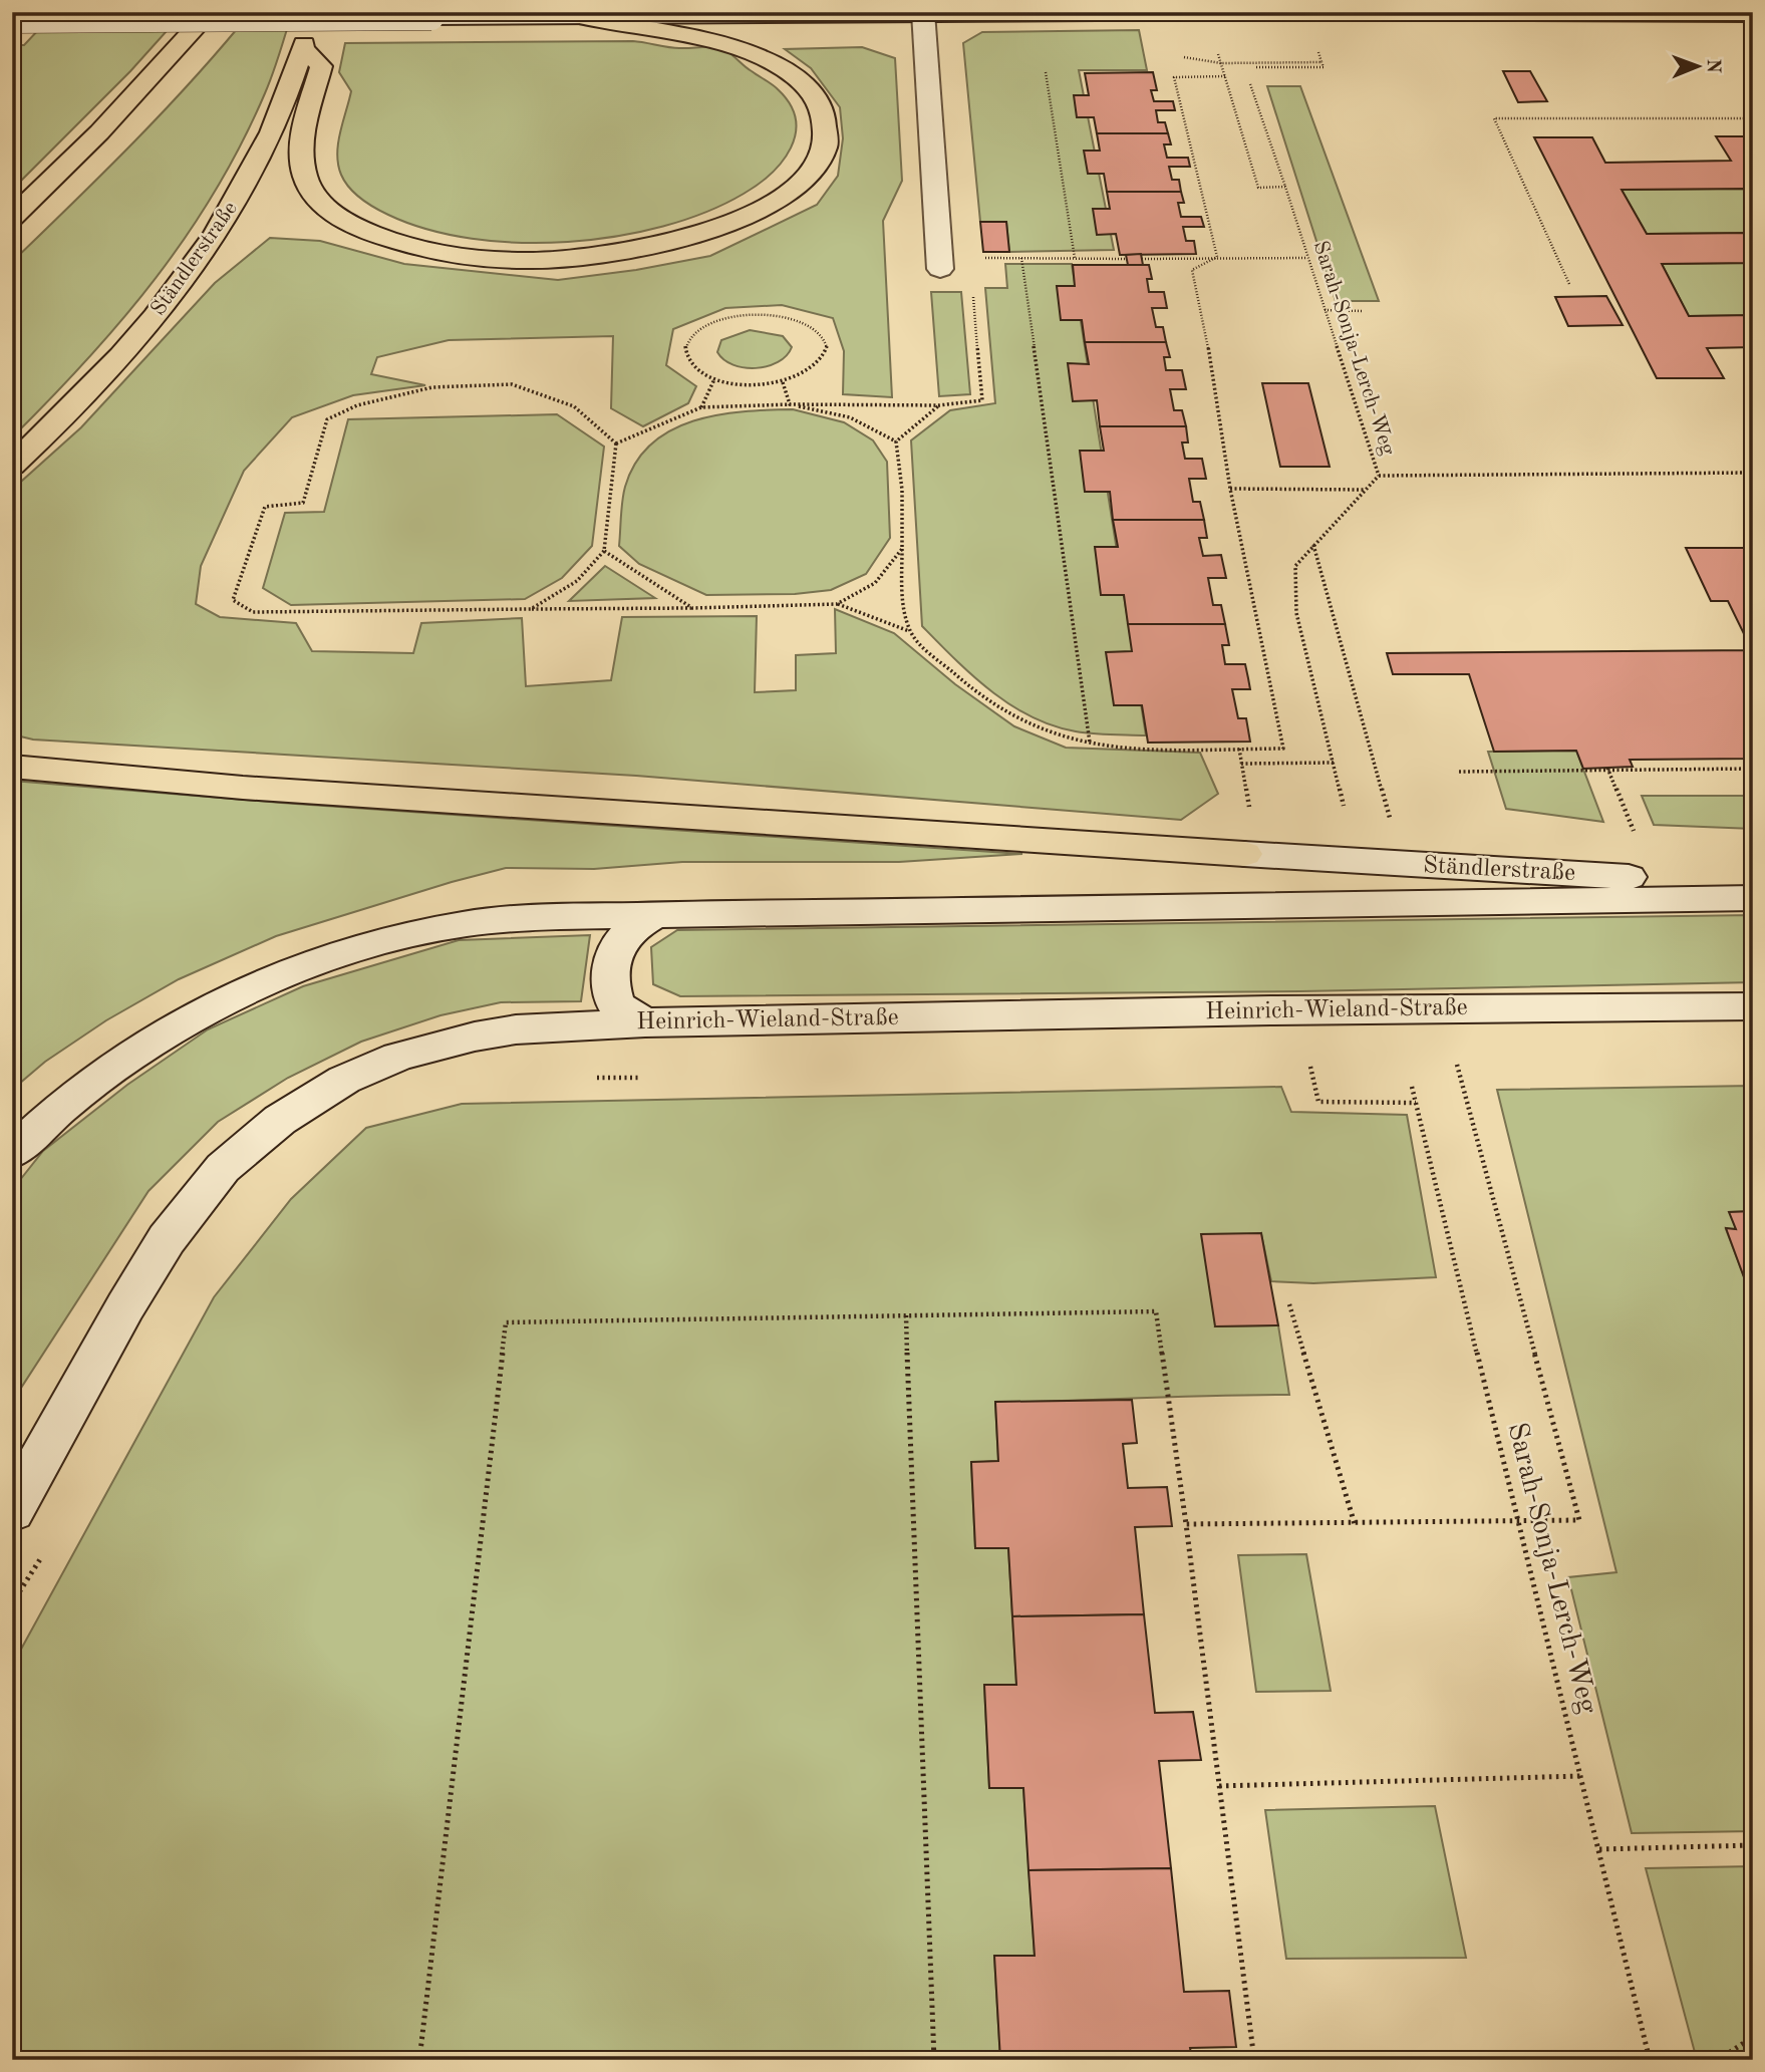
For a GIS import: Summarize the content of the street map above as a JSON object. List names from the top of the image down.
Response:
{
  "streets": {
    "highway": ["Ständlerstraße"],
    "main road": ["Heinrich-Wieland-Straße"],
    "path": ["Sarah-Sonja-Lerch-Weg"]
  },
  "north": "right"
}
